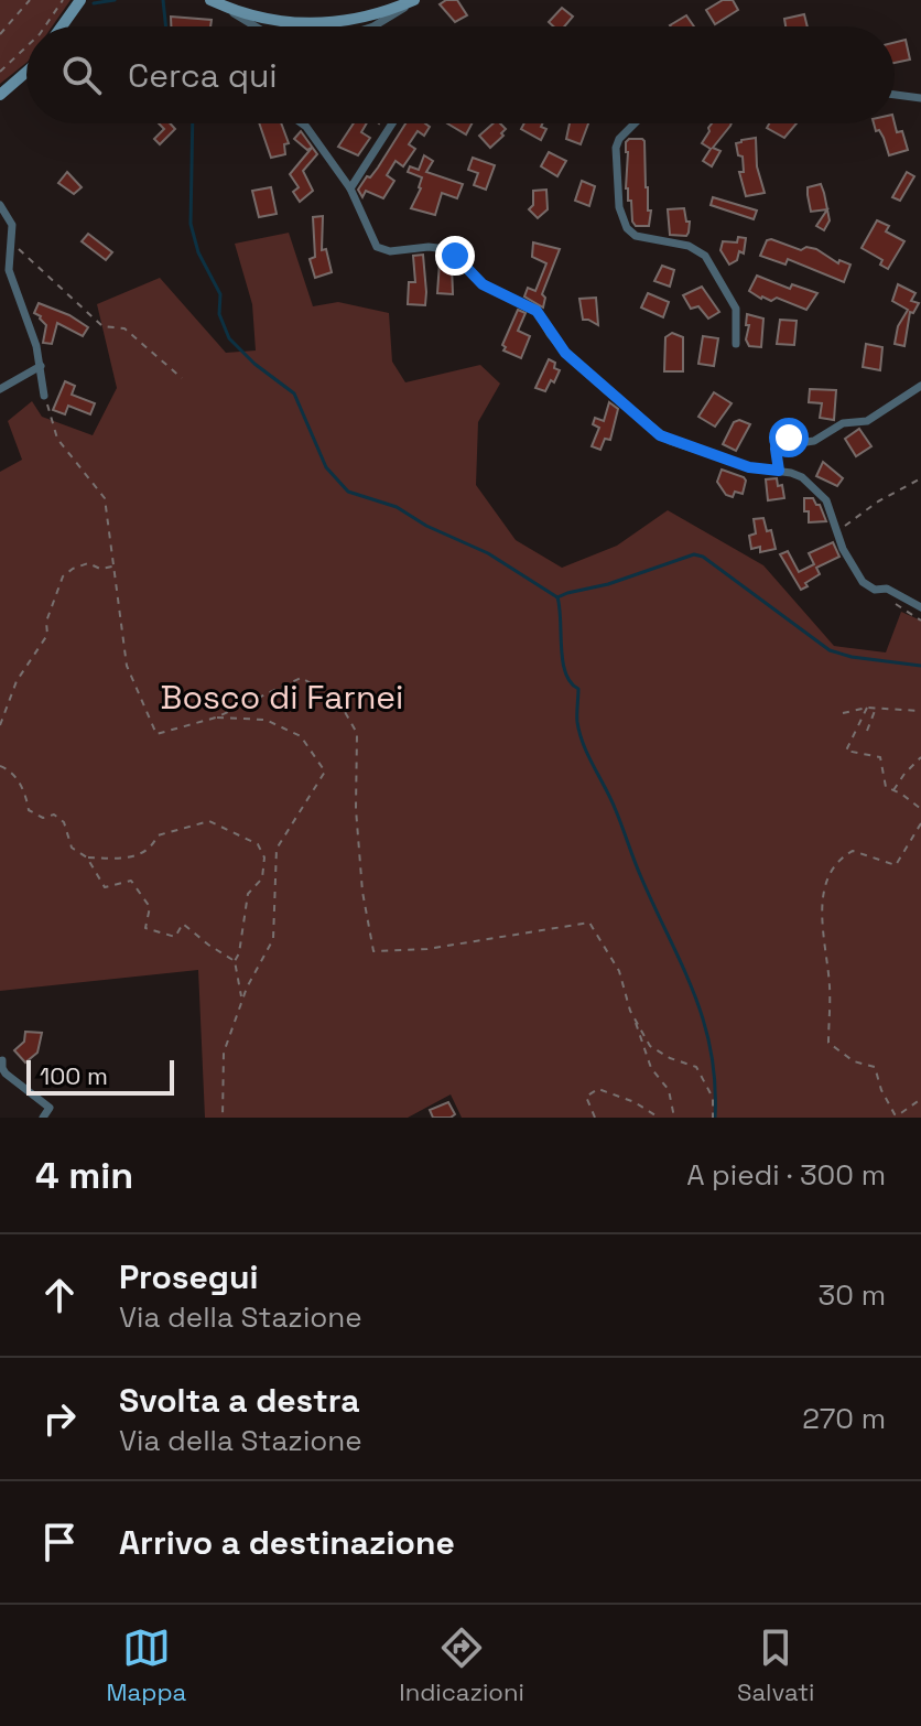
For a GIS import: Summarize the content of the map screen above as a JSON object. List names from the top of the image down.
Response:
{
  "parks": ["Bosco di Farnei"],
  "scale_bar": "100 m",
  "page": {
    "search": "Cerca qui",
    "scale": "100 m",
    "heading": ["4 min", "A piedi · 300 m"],
    "list": [
      ["Prosegui", "Via della Stazione", "30 m"],
      ["Svolta a destra", "Via della Stazione", "270 m"],
      "Arrivo a destinazione"
    ],
    "nav": ["Mappa", "Indicazioni", "Salvati"]
  }
}
